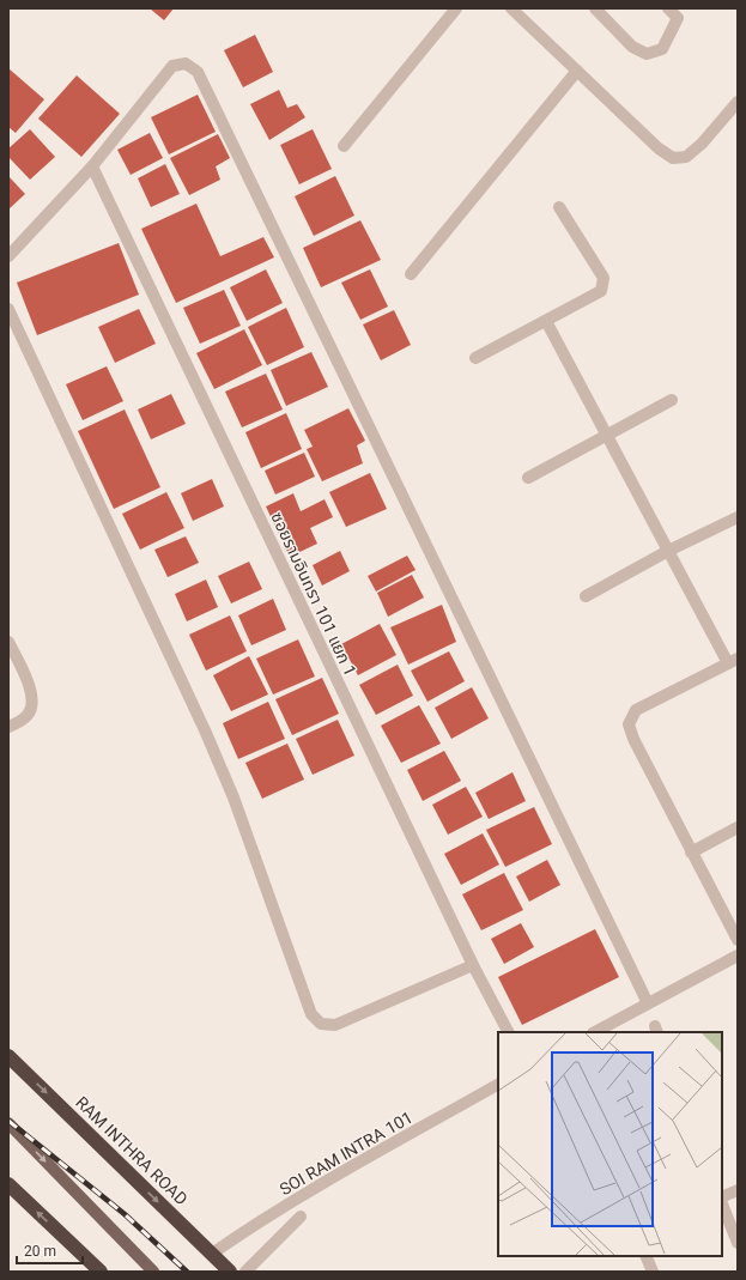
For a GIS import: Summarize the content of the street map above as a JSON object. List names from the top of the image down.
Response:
{
  "streets": {
    "highway": ["RAM INTHRA ROAD"],
    "street": ["ซอยรามอินทรา 101 แยก 1", "SOI RAM INTRA 101"]
  },
  "crossings": [
    ["RAM INTHRA ROAD", "SOI RAM INTRA 101"]
  ],
  "scale_bar": "20 m"
}
